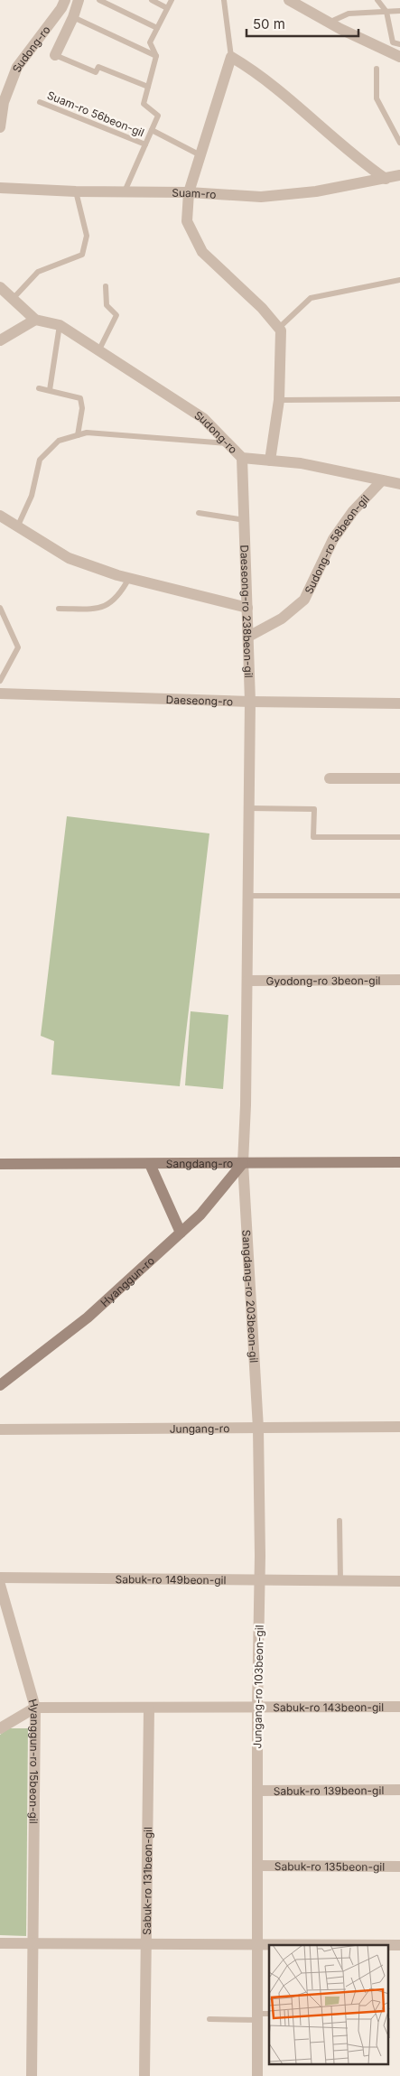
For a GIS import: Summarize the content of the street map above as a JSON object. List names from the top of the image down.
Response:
{
  "streets": {
    "street": [
      "Sudong-ro",
      "Suam-ro",
      "Sudong-ro 58beon-gil",
      "Daeseong-ro 238beon-gil",
      "Daeseong-ro",
      "Gyodong-ro 3beon-gil",
      "Sangdang-ro",
      "Hyanggun-ro",
      "Sangdang-ro 203beon-gil",
      "Jungang-ro",
      "Sabuk-ro 149beon-gil",
      "Jungang-ro 103beon-gil",
      "Sabuk-ro 143beon-gil",
      "Hyanggun-ro 15beon-gil",
      "Sabuk-ro 139beon-gil",
      "Sabuk-ro 135beon-gil",
      "Sabuk-ro 131beon-gil"
    ],
    "lane": ["Suam-ro 56beon-gil"]
  },
  "crossings": [
    ["Sudong-ro", "Sudong-ro 58beon-gil"],
    ["Sudong-ro", "Daeseong-ro 238beon-gil"],
    ["Suam-ro 56beon-gil", "Suam-ro"],
    ["Sudong-ro 58beon-gil", "Daeseong-ro 238beon-gil"],
    ["Daeseong-ro 238beon-gil", "Daeseong-ro"],
    ["Daeseong-ro 238beon-gil", "Sangdang-ro 203beon-gil"],
    ["Gyodong-ro 3beon-gil", "Sangdang-ro 203beon-gil"],
    ["Sangdang-ro", "Hyanggun-ro"],
    ["Sangdang-ro", "Sangdang-ro 203beon-gil"],
    ["Hyanggun-ro", "Sangdang-ro 203beon-gil"],
    ["Sangdang-ro 203beon-gil", "Jungang-ro"],
    ["Sangdang-ro 203beon-gil", "Jungang-ro 103beon-gil"],
    ["Jungang-ro", "Jungang-ro 103beon-gil"],
    ["Sabuk-ro 149beon-gil", "Jungang-ro 103beon-gil"],
    ["Jungang-ro 103beon-gil", "Sabuk-ro 143beon-gil"],
    ["Jungang-ro 103beon-gil", "Sabuk-ro 139beon-gil"],
    ["Jungang-ro 103beon-gil", "Sabuk-ro 135beon-gil"],
    ["Jungang-ro 103beon-gil", "Sabuk-ro 131beon-gil"],
    ["Sabuk-ro 143beon-gil", "Hyanggun-ro 15beon-gil"],
    ["Sabuk-ro 143beon-gil", "Sabuk-ro 131beon-gil"],
    ["Hyanggun-ro 15beon-gil", "Sabuk-ro 131beon-gil"]
  ],
  "scale_bar": "50 m"
}
